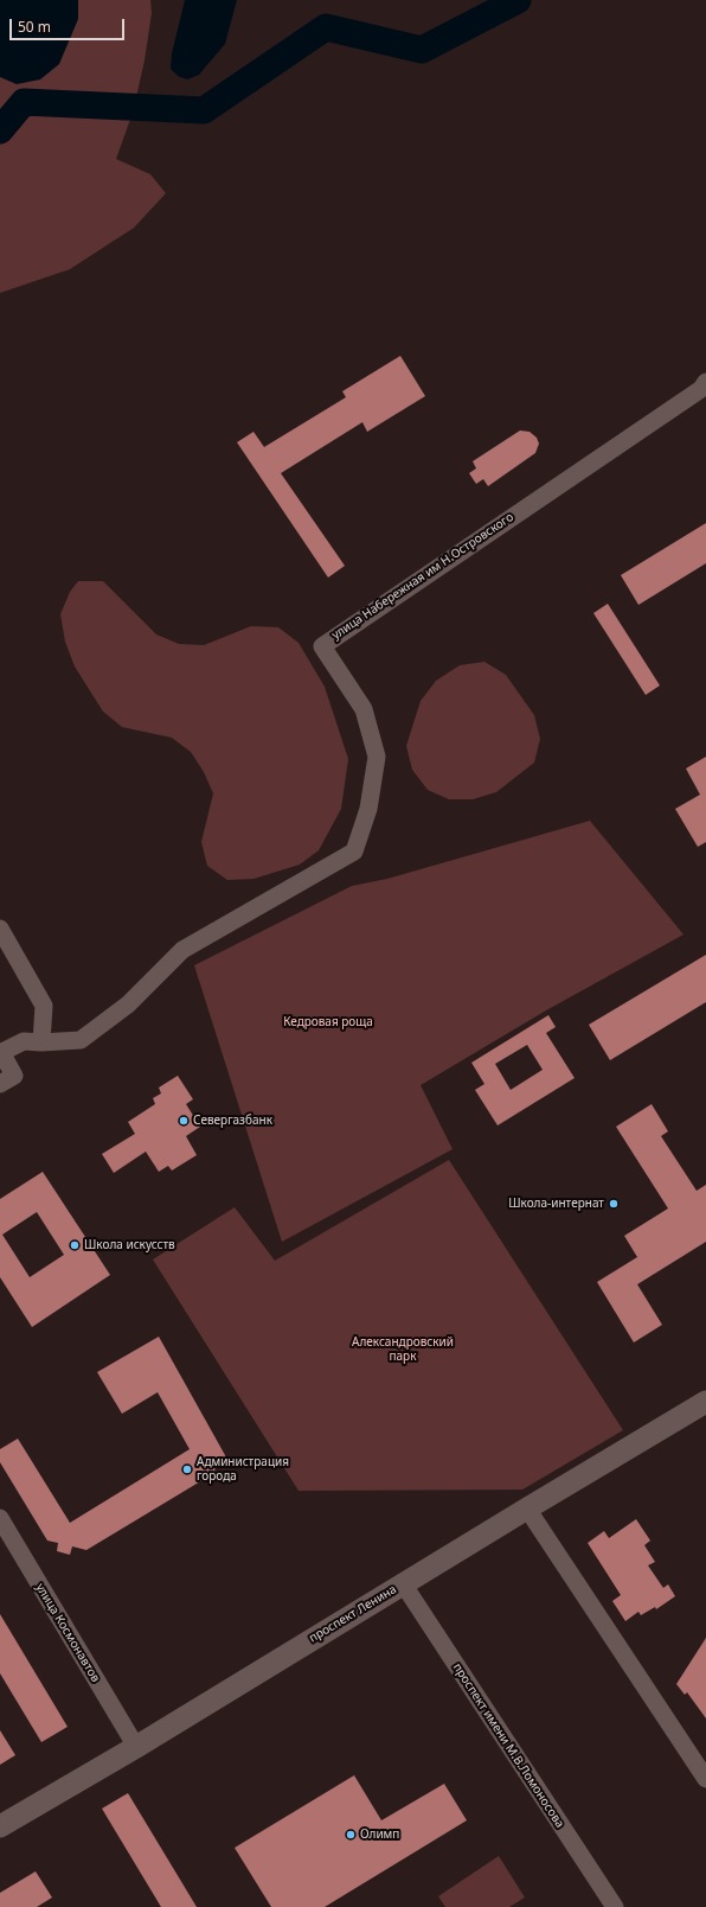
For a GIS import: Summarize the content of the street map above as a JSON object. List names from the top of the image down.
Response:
{
  "streets": {
    "street": [
      "улица Набережная им Н.Островского",
      "проспект Ленина",
      "улица Космонавтов",
      "проспект имени М.В.Ломоносова"
    ]
  },
  "crossings": [
    ["проспект Ленина", "улица Космонавтов"],
    ["проспект Ленина", "проспект имени М.В.Ломоносова"]
  ],
  "parks": ["Кедровая роща", "Александровский парк"],
  "places": [
    "Севергазбанк",
    "Школа-интернат",
    "Школа искусcтв",
    "Администрация города",
    "Олимп"
  ],
  "scale_bar": "50 m"
}
